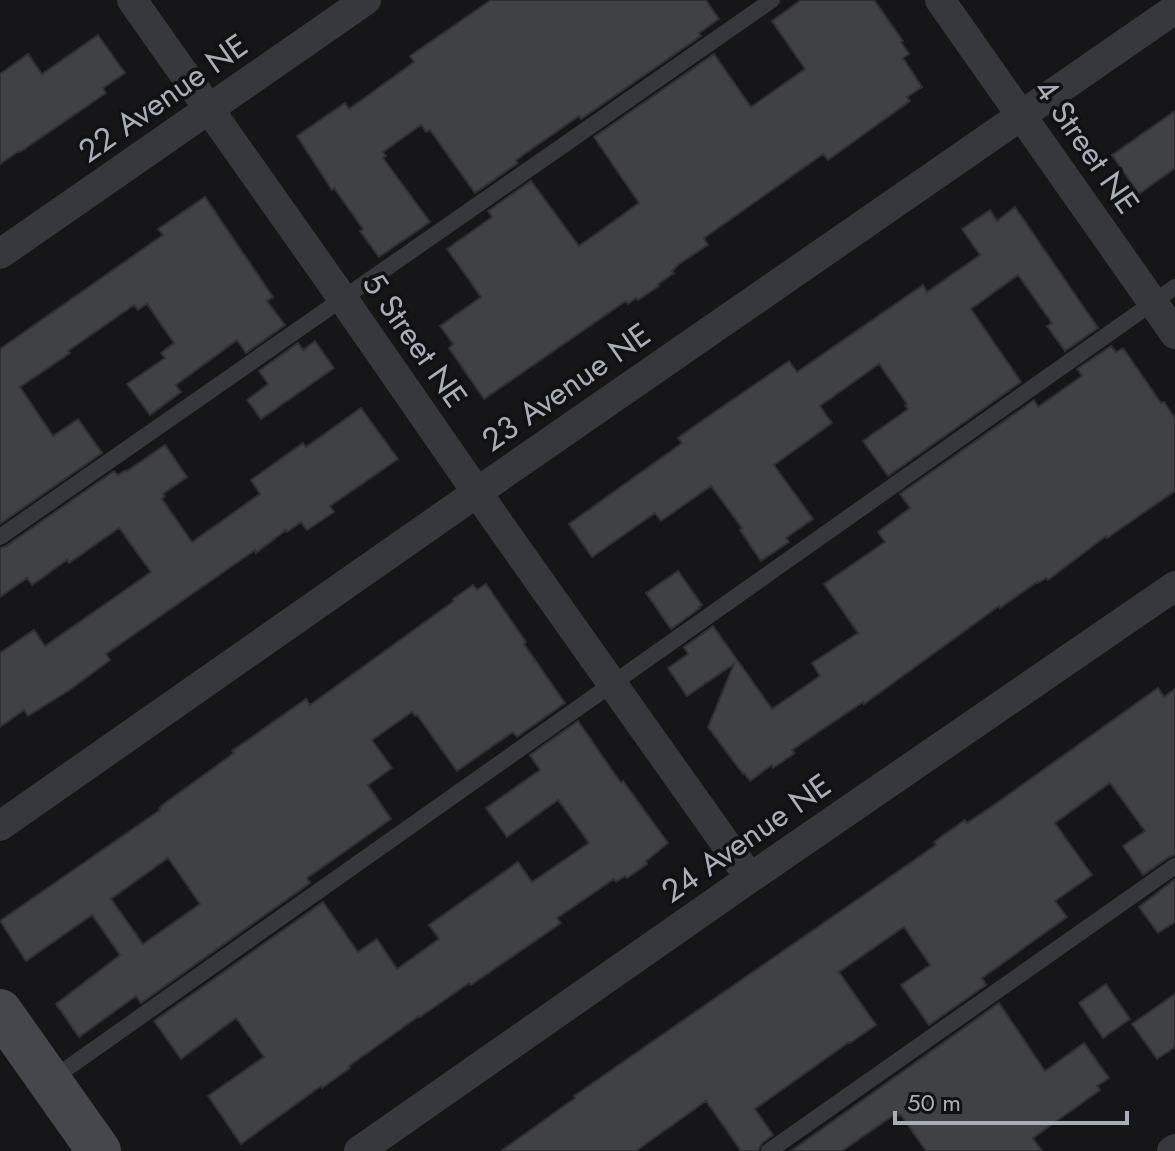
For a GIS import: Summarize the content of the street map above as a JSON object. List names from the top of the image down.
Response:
{
  "streets": {
    "street": [
      "22 Avenue NE",
      "4 Street NE",
      "5 Street NE",
      "23 Avenue NE",
      "24 Avenue NE"
    ]
  },
  "crossings": [
    ["22 Avenue NE", "5 Street NE"],
    ["4 Street NE", "23 Avenue NE"],
    ["5 Street NE", "23 Avenue NE"],
    ["5 Street NE", "24 Avenue NE"]
  ],
  "scale_bar": "50 m"
}
